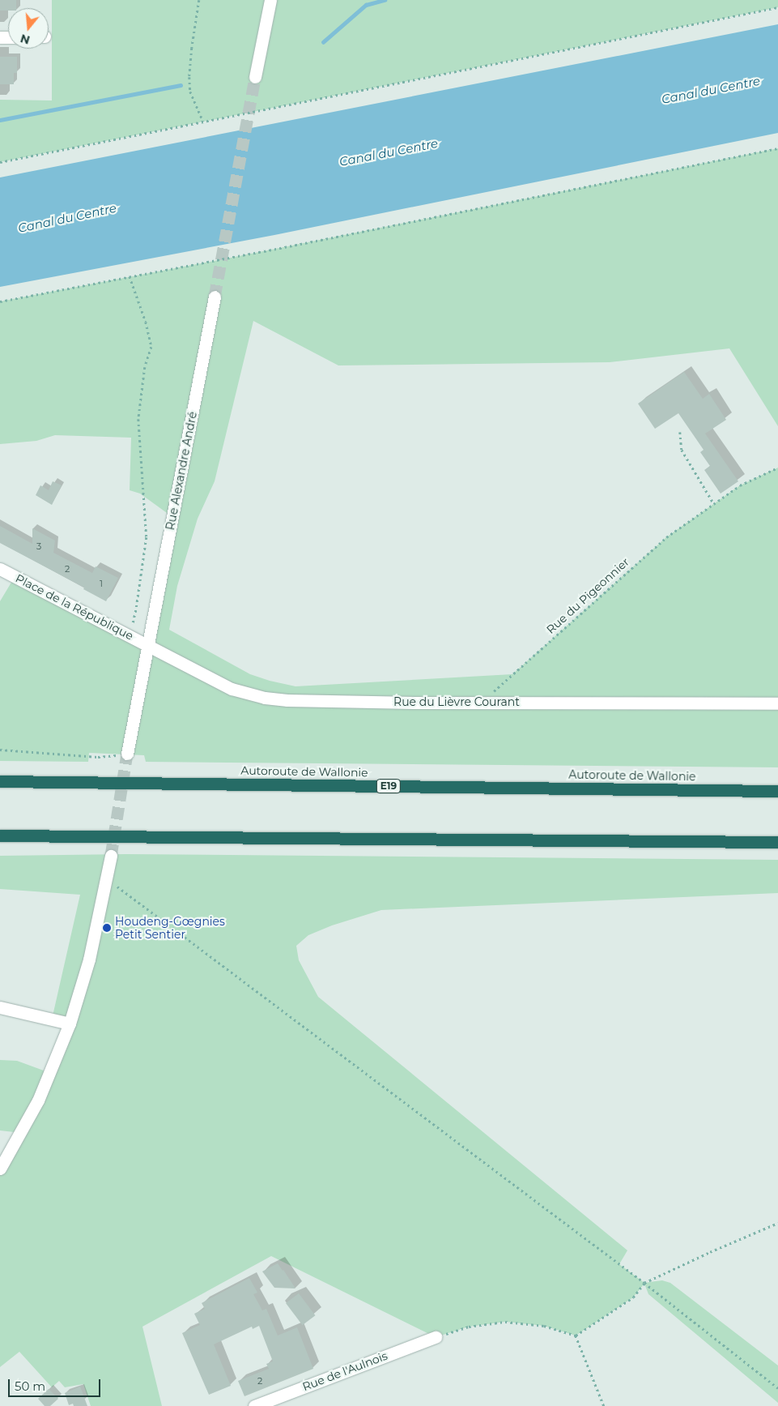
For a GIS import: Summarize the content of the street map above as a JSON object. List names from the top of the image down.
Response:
{
  "streets": {
    "highway": ["Autoroute de Wallonie", "E19"],
    "street": [
      "Rue Alexandre André",
      "Place de la République",
      "Rue du Lièvre Courant",
      "Rue de l'Aulnois"
    ],
    "path": ["Rue du Pigeonnier"]
  },
  "crossings": [
    ["Rue Alexandre André", "Place de la République"],
    ["Rue Alexandre André", "Rue du Lièvre Courant"],
    ["Rue du Pigeonnier", "Rue du Lièvre Courant"],
    ["Place de la République", "Rue du Lièvre Courant"]
  ],
  "water": ["Canal du Centre"],
  "places": ["Houdeng-Gœgnies Petit Sentier"],
  "house_numbers": [
    "3",
    "2",
    "1",
    "2"
  ],
  "scale_bar": "50 m",
  "north": "bottom"
}
